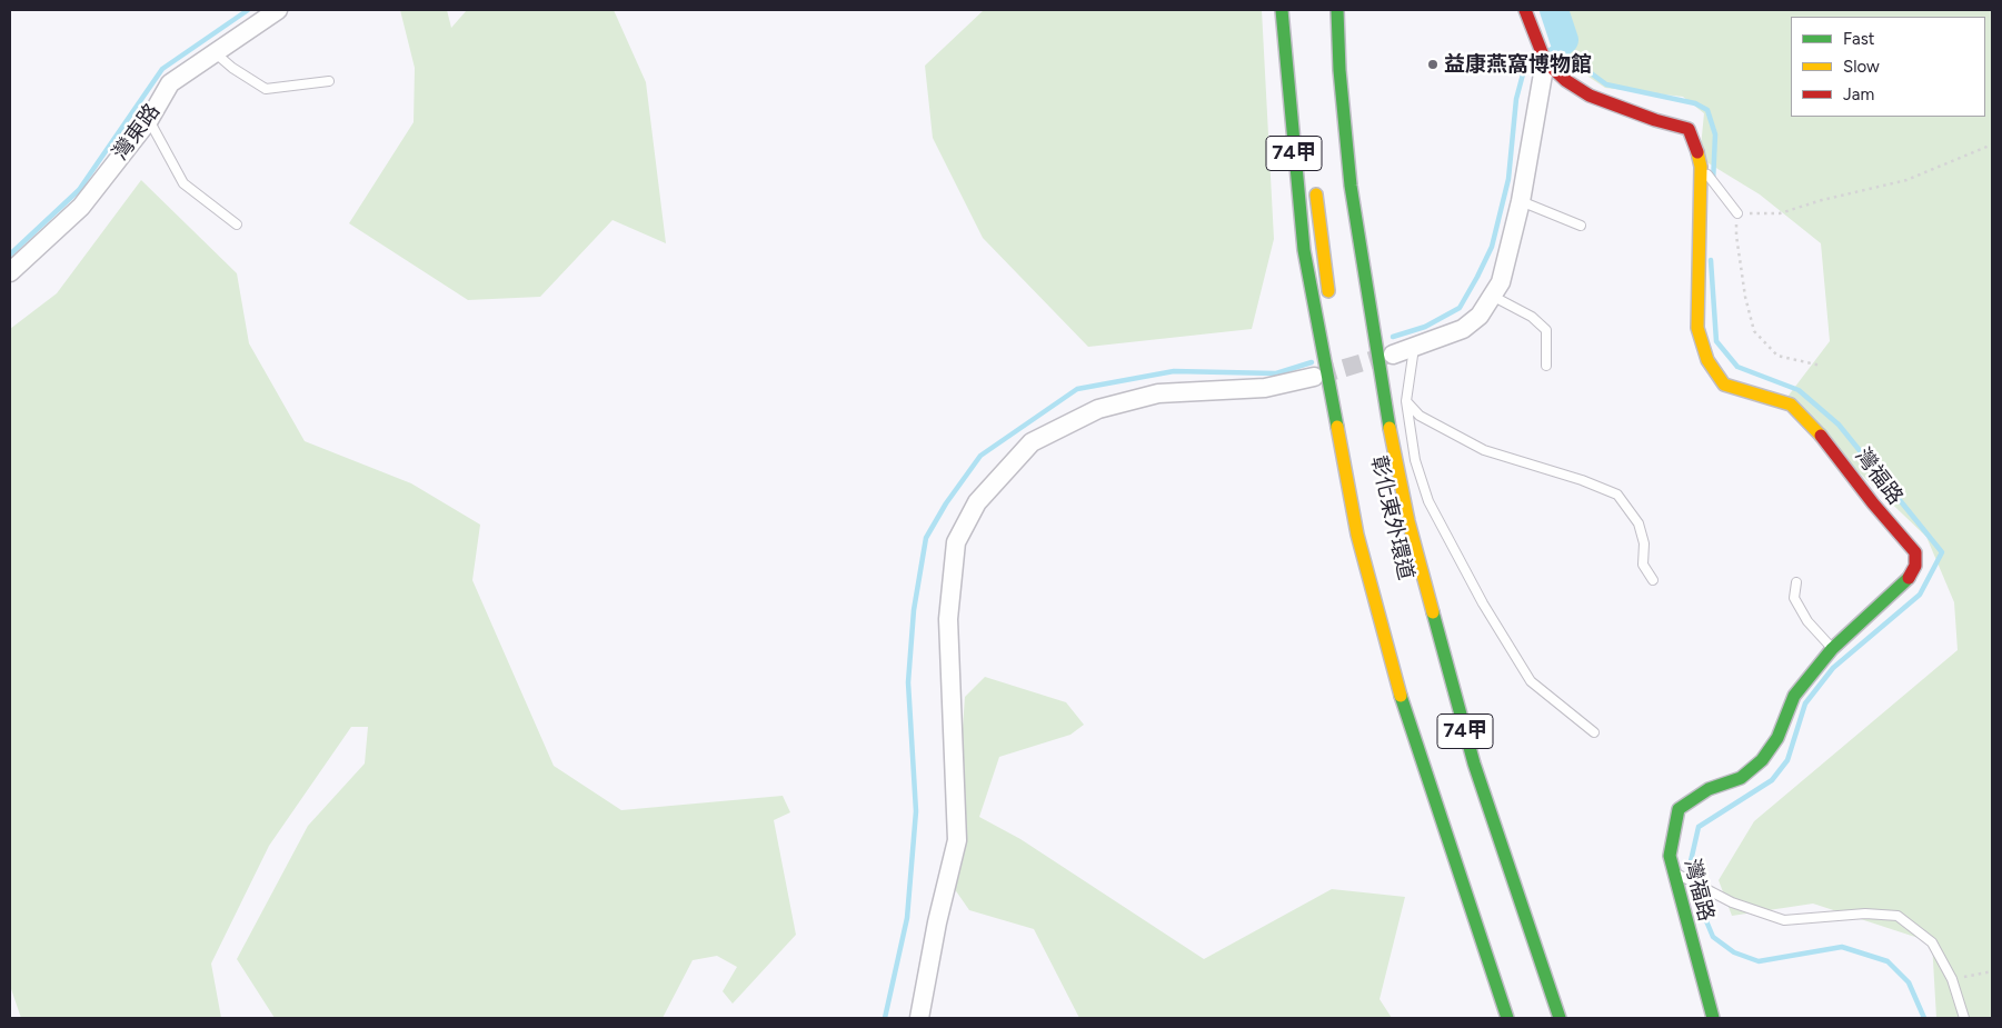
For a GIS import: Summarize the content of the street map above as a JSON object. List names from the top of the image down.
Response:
{
  "streets": {
    "main road": ["74甲", "灣福路", "彰化東外環道"],
    "street": ["灣東路"]
  },
  "places": ["益康燕窩博物館"],
  "legend": ["Fast", "Slow", "Jam"]
}
